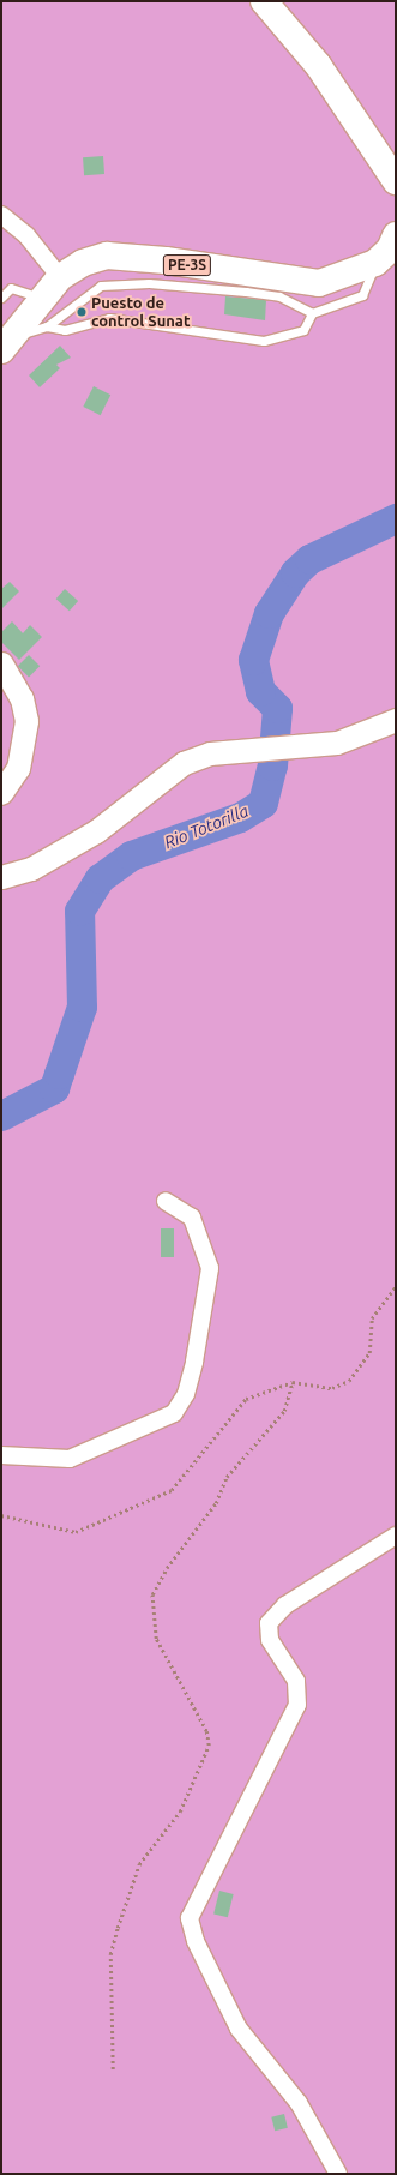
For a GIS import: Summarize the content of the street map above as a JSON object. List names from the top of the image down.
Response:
{
  "streets": {
    "highway": ["PE-3S"]
  },
  "water": ["Rio Totorilla"],
  "places": ["Puesto de control Sunat"]
}
